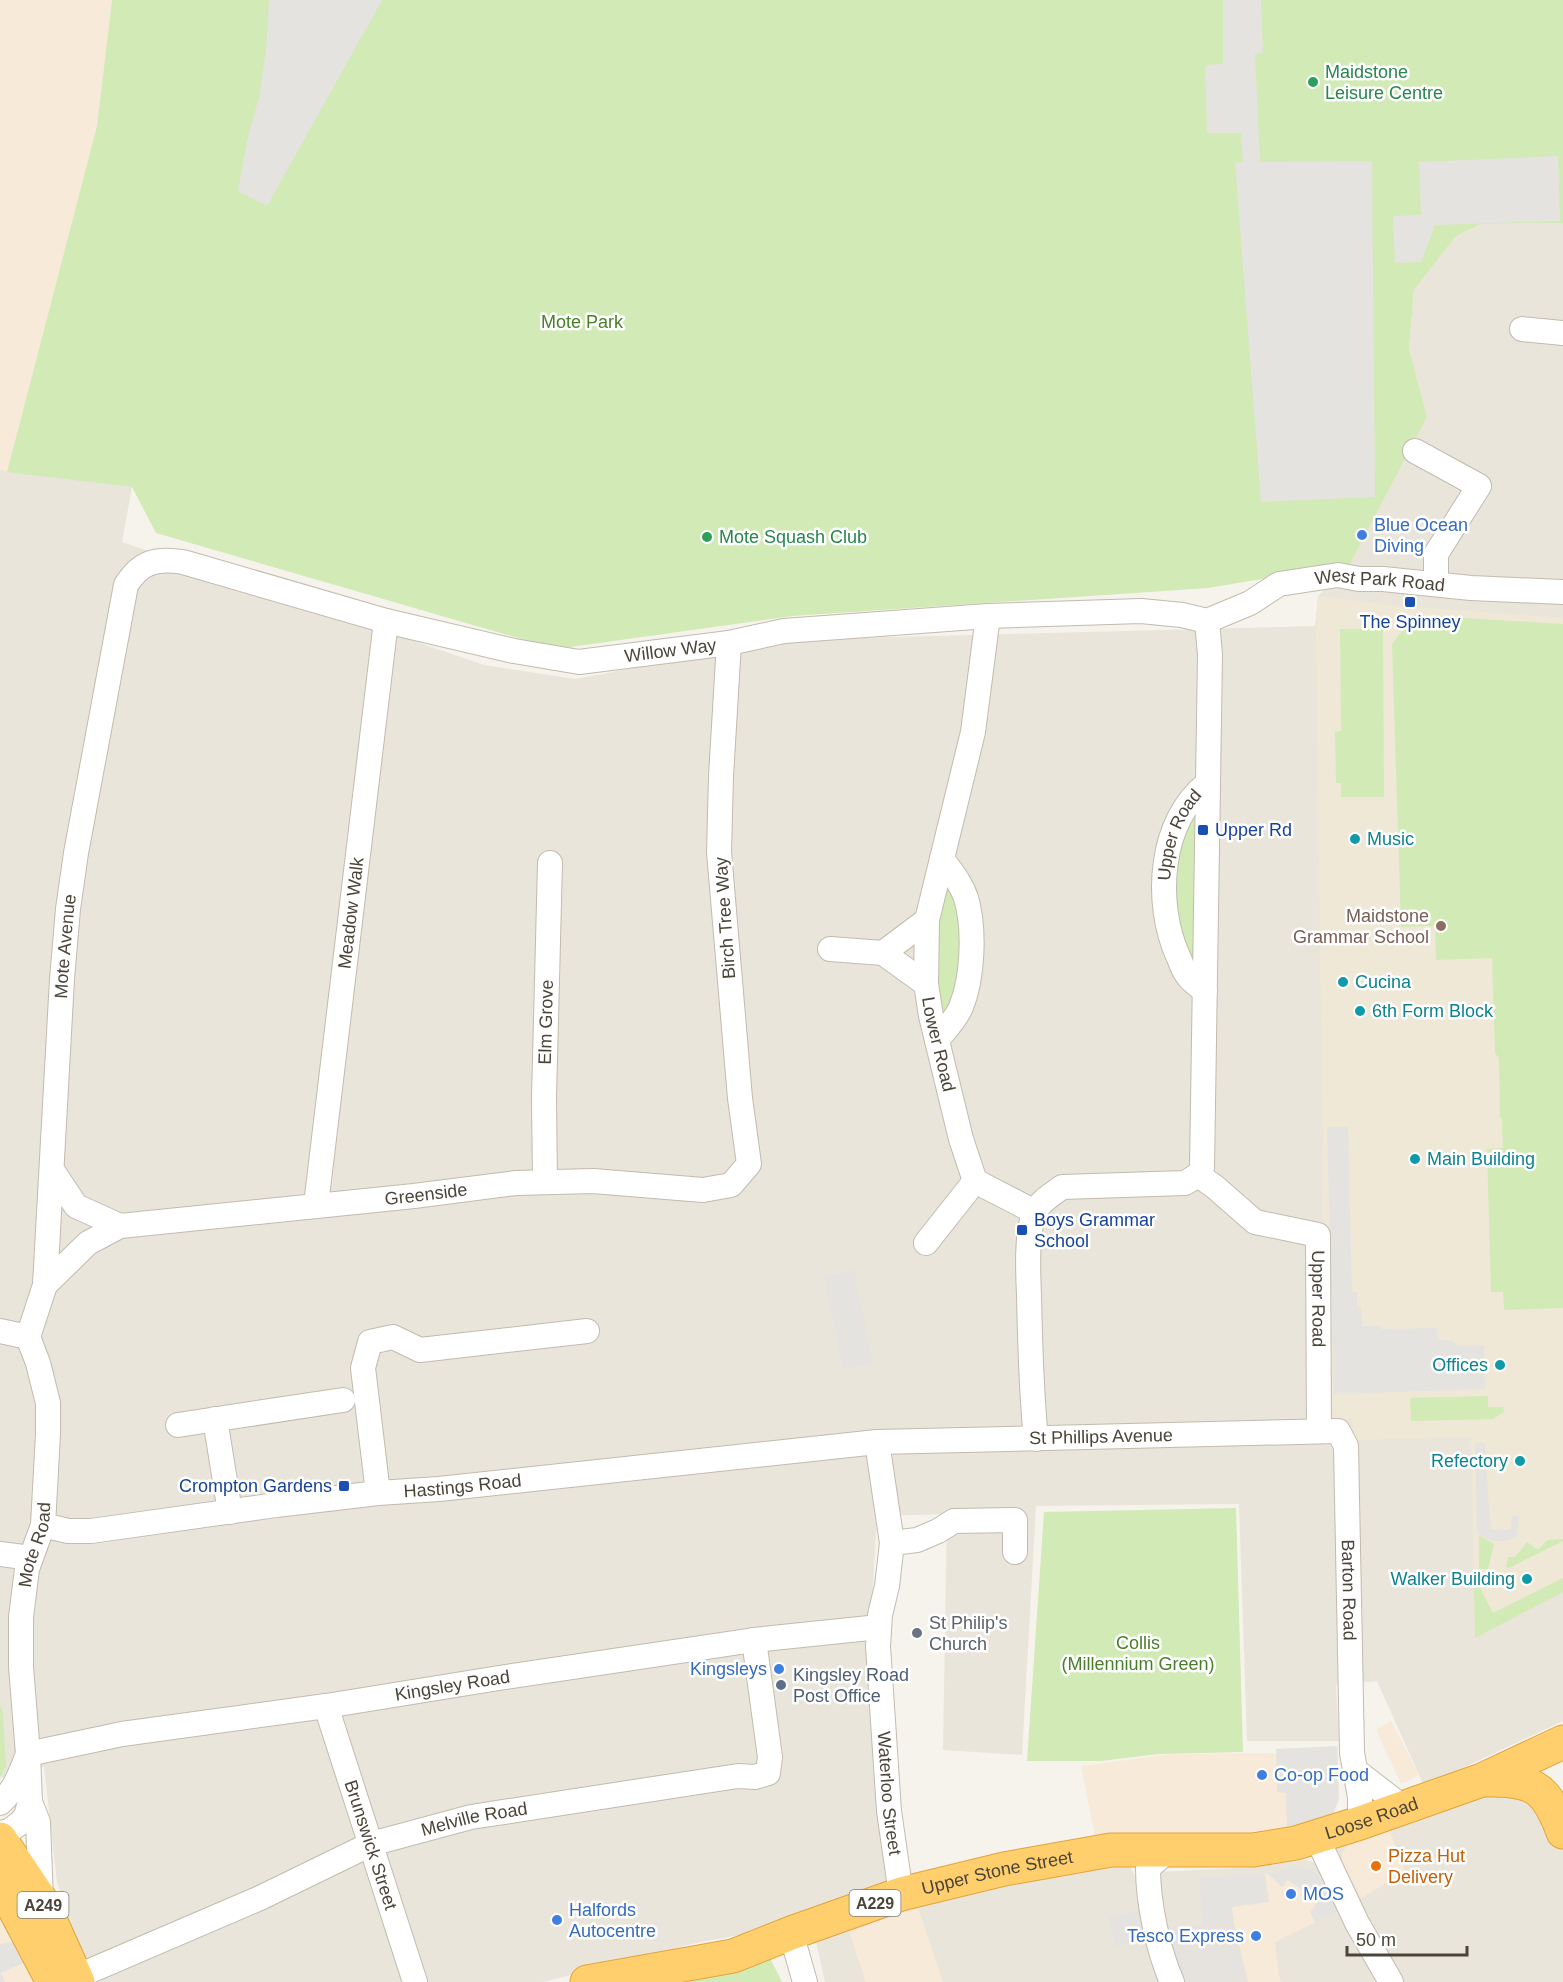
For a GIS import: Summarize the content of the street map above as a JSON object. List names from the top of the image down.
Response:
{
  "streets": {
    "highway": [
      "Mote Road",
      "Loose Road",
      "Upper Stone Street",
      "A229",
      "A249"
    ],
    "street": [
      "West Park Road",
      "Willow Way",
      "Upper Road",
      "Meadow Walk",
      "Birch Tree Way",
      "Mote Avenue",
      "Elm Grove",
      "Lower Road",
      "Greenside",
      "St Phillips Avenue",
      "Hastings Road",
      "Barton Road",
      "Kingsley Road",
      "Waterloo Street",
      "Melville Road",
      "Brunswick Street"
    ]
  },
  "crossings": [
    ["West Park Road", "Willow Way"],
    ["West Park Road", "Upper Road"],
    ["Willow Way", "Upper Road"],
    ["Willow Way", "Meadow Walk"],
    ["Willow Way", "Birch Tree Way"],
    ["Willow Way", "Mote Avenue"],
    ["Willow Way", "Lower Road"],
    ["Upper Road", "St Phillips Avenue"],
    ["Upper Road", "Barton Road"],
    ["Meadow Walk", "Greenside"],
    ["Birch Tree Way", "Greenside"],
    ["Mote Avenue", "Greenside"],
    ["Mote Avenue", "Mote Road"],
    ["Elm Grove", "Greenside"],
    ["St Phillips Avenue", "Hastings Road"],
    ["St Phillips Avenue", "Barton Road"],
    ["St Phillips Avenue", "Waterloo Street"],
    ["Hastings Road", "Mote Road"],
    ["Hastings Road", "Waterloo Street"],
    ["Mote Road", "Kingsley Road"],
    ["Mote Road", "Melville Road"],
    ["Mote Road", "A249"],
    ["Barton Road", "Loose Road"],
    ["Kingsley Road", "Waterloo Street"],
    ["Kingsley Road", "Melville Road"],
    ["Kingsley Road", "Brunswick Street"],
    ["Waterloo Street", "Upper Stone Street"],
    ["Melville Road", "Brunswick Street"],
    ["Melville Road", "A249"],
    ["Loose Road", "Upper Stone Street"],
    ["Loose Road", "A229"]
  ],
  "parks": ["Mote Park", "Collis (Millennium Green)"],
  "places": {
    "other": [
      "Maidstone Leisure Centre",
      "Blue Ocean Diving",
      "Mote Squash Club",
      "Music",
      "Maidstone Grammar School",
      "Cucina",
      "6th Form Block",
      "Main Building",
      "Offices",
      "Refectory",
      "Walker Building",
      "St Philip's Church",
      "Kingsleys",
      "Kingsley Road Post Office",
      "Co-op Food",
      "Pizza Hut Delivery",
      "MOS",
      "Halfords Autocentre",
      "Tesco Express"
    ],
    "transit": [
      "The Spinney",
      "Upper Rd",
      "Boys Grammar School",
      "Crompton Gardens"
    ]
  },
  "scale_bar": "50 m"
}
